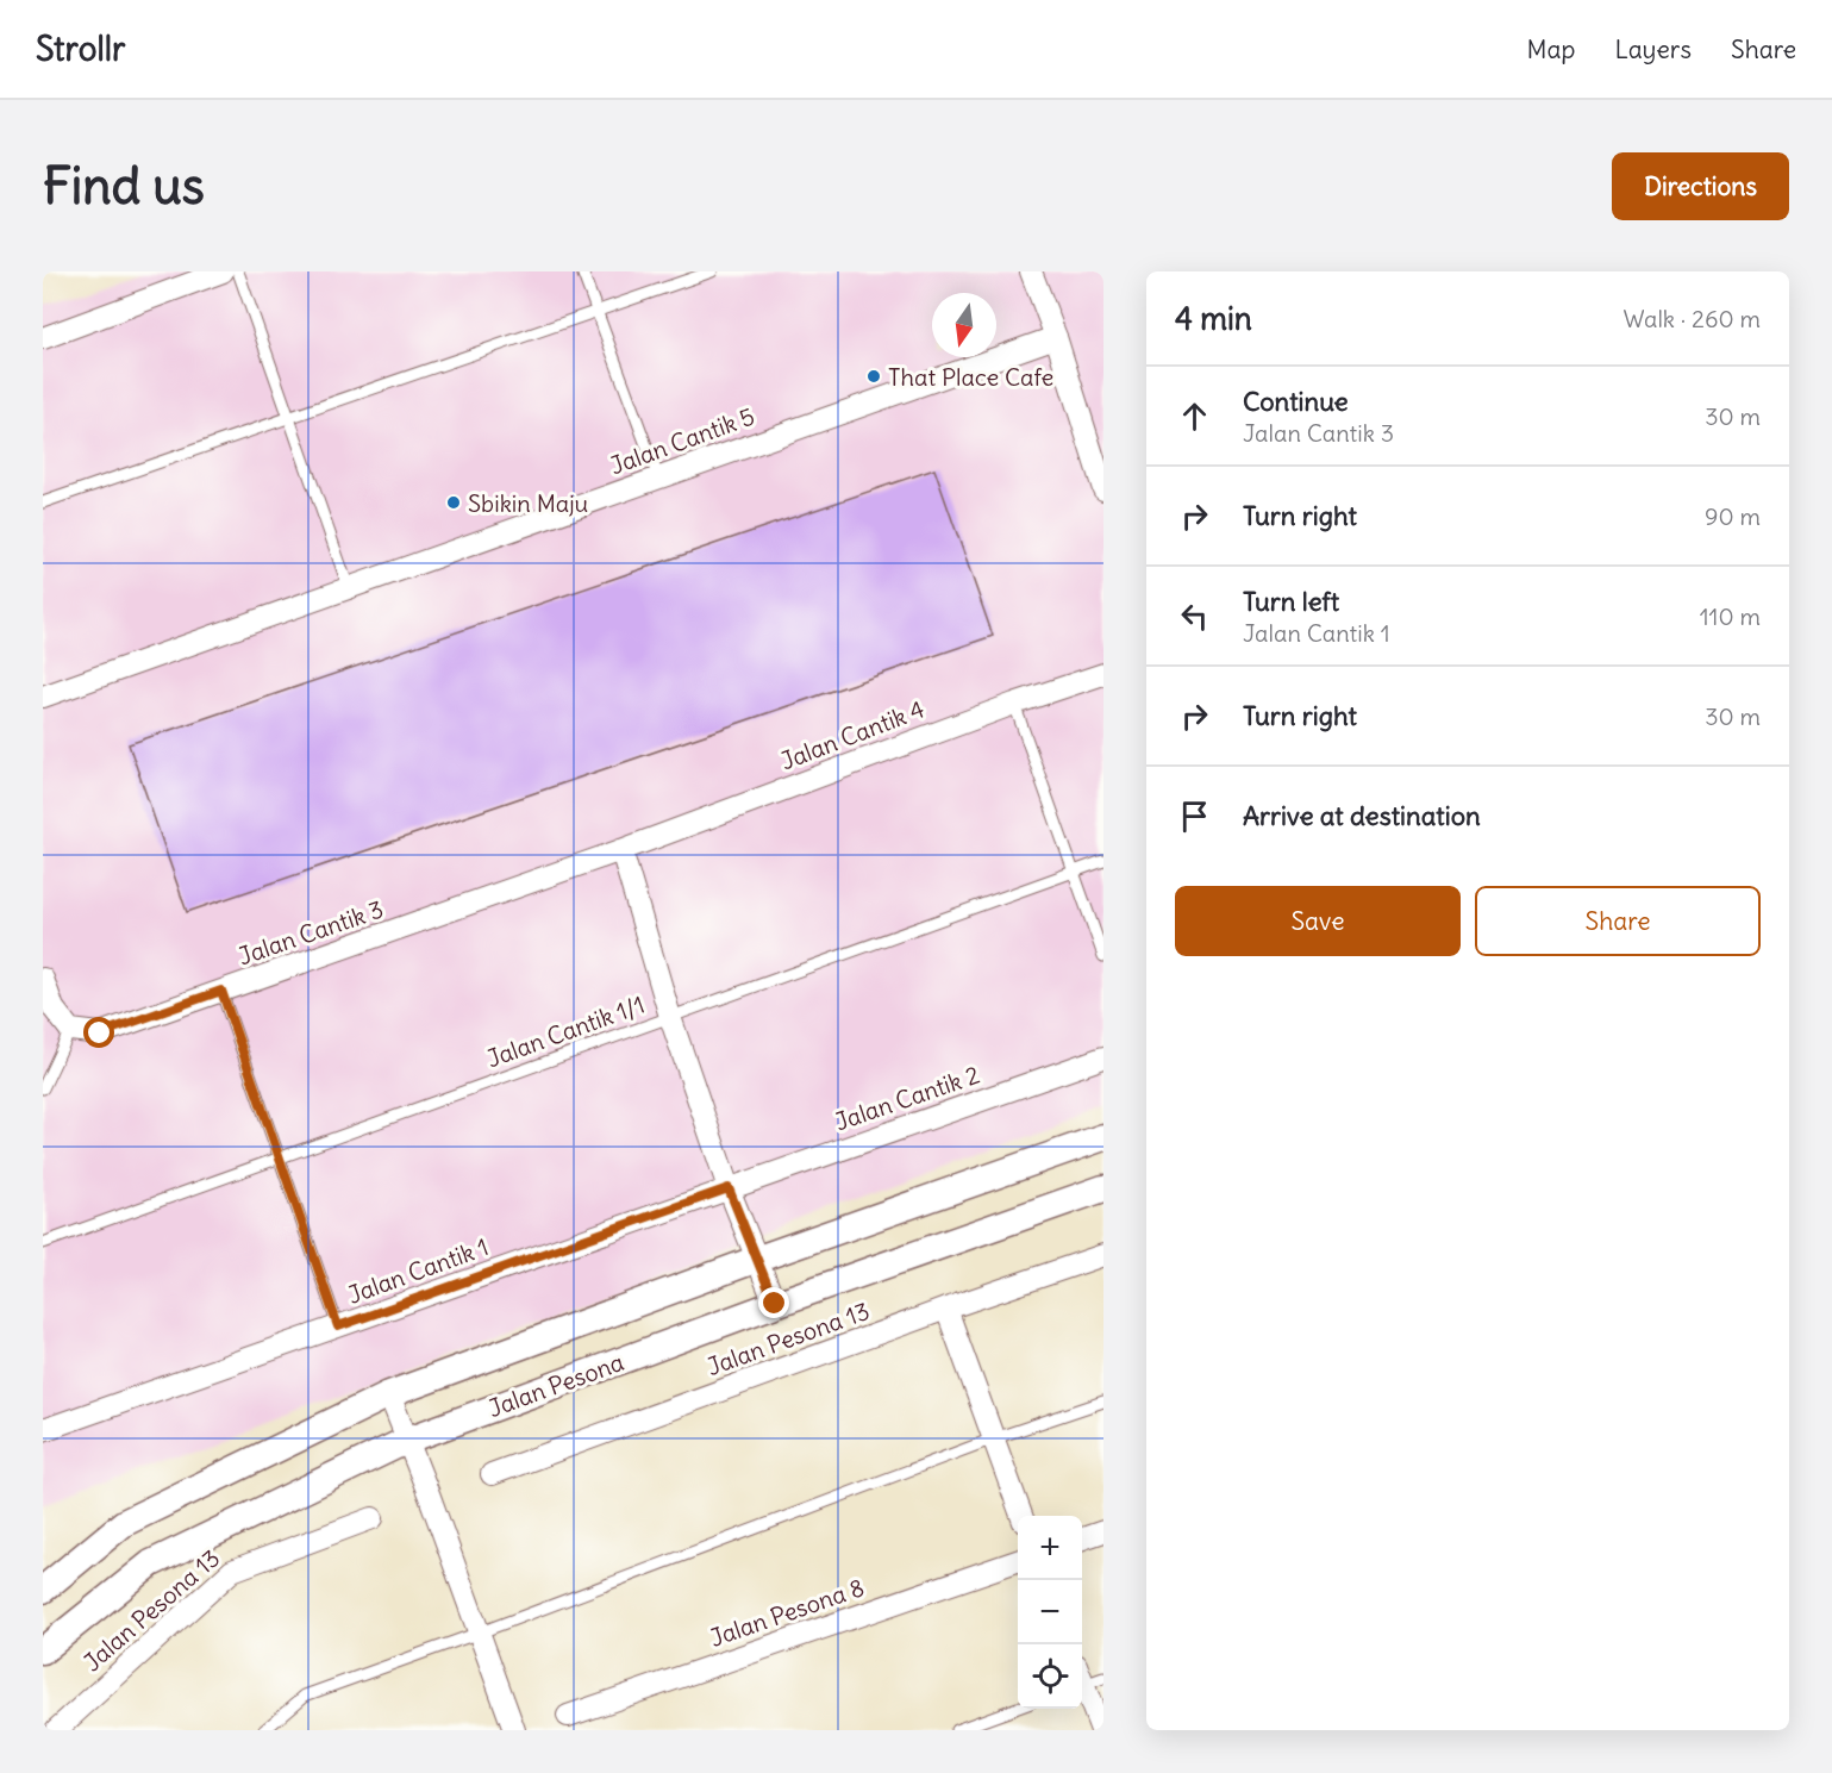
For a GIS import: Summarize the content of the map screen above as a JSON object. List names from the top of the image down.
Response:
{
  "streets": {
    "street": [
      "Jalan Cantik 5",
      "Jalan Cantik 4",
      "Jalan Cantik 3",
      "Jalan Cantik 2",
      "Jalan Cantik 1",
      "Jalan Pesona 13",
      "Jalan Pesona",
      "Jalan Pesona 8"
    ],
    "lane": ["Jalan Cantik 1/1"]
  },
  "crossings": [
    ["Jalan Cantik 4", "Jalan Cantik 3"],
    ["Jalan Cantik 2", "Jalan Cantik 1"]
  ],
  "places": ["That Place Cafe", "Sbikin Maju"],
  "north": "bottom",
  "page": {
    "header": "Strollr",
    "nav": ["Map", "Layers", "Share"],
    "buttons": [
      "Directions",
      ["Save", "Share"]
    ],
    "title": "Find us",
    "heading": ["4 min", "Walk · 260 m"],
    "list": [
      ["Continue", "Jalan Cantik 3", "30 m"],
      ["Turn right", "90 m"],
      ["Turn left", "Jalan Cantik 1", "110 m"],
      ["Turn right", "30 m"],
      "Arrive at destination"
    ],
    "map_buttons": ["+", "−"]
  }
}
